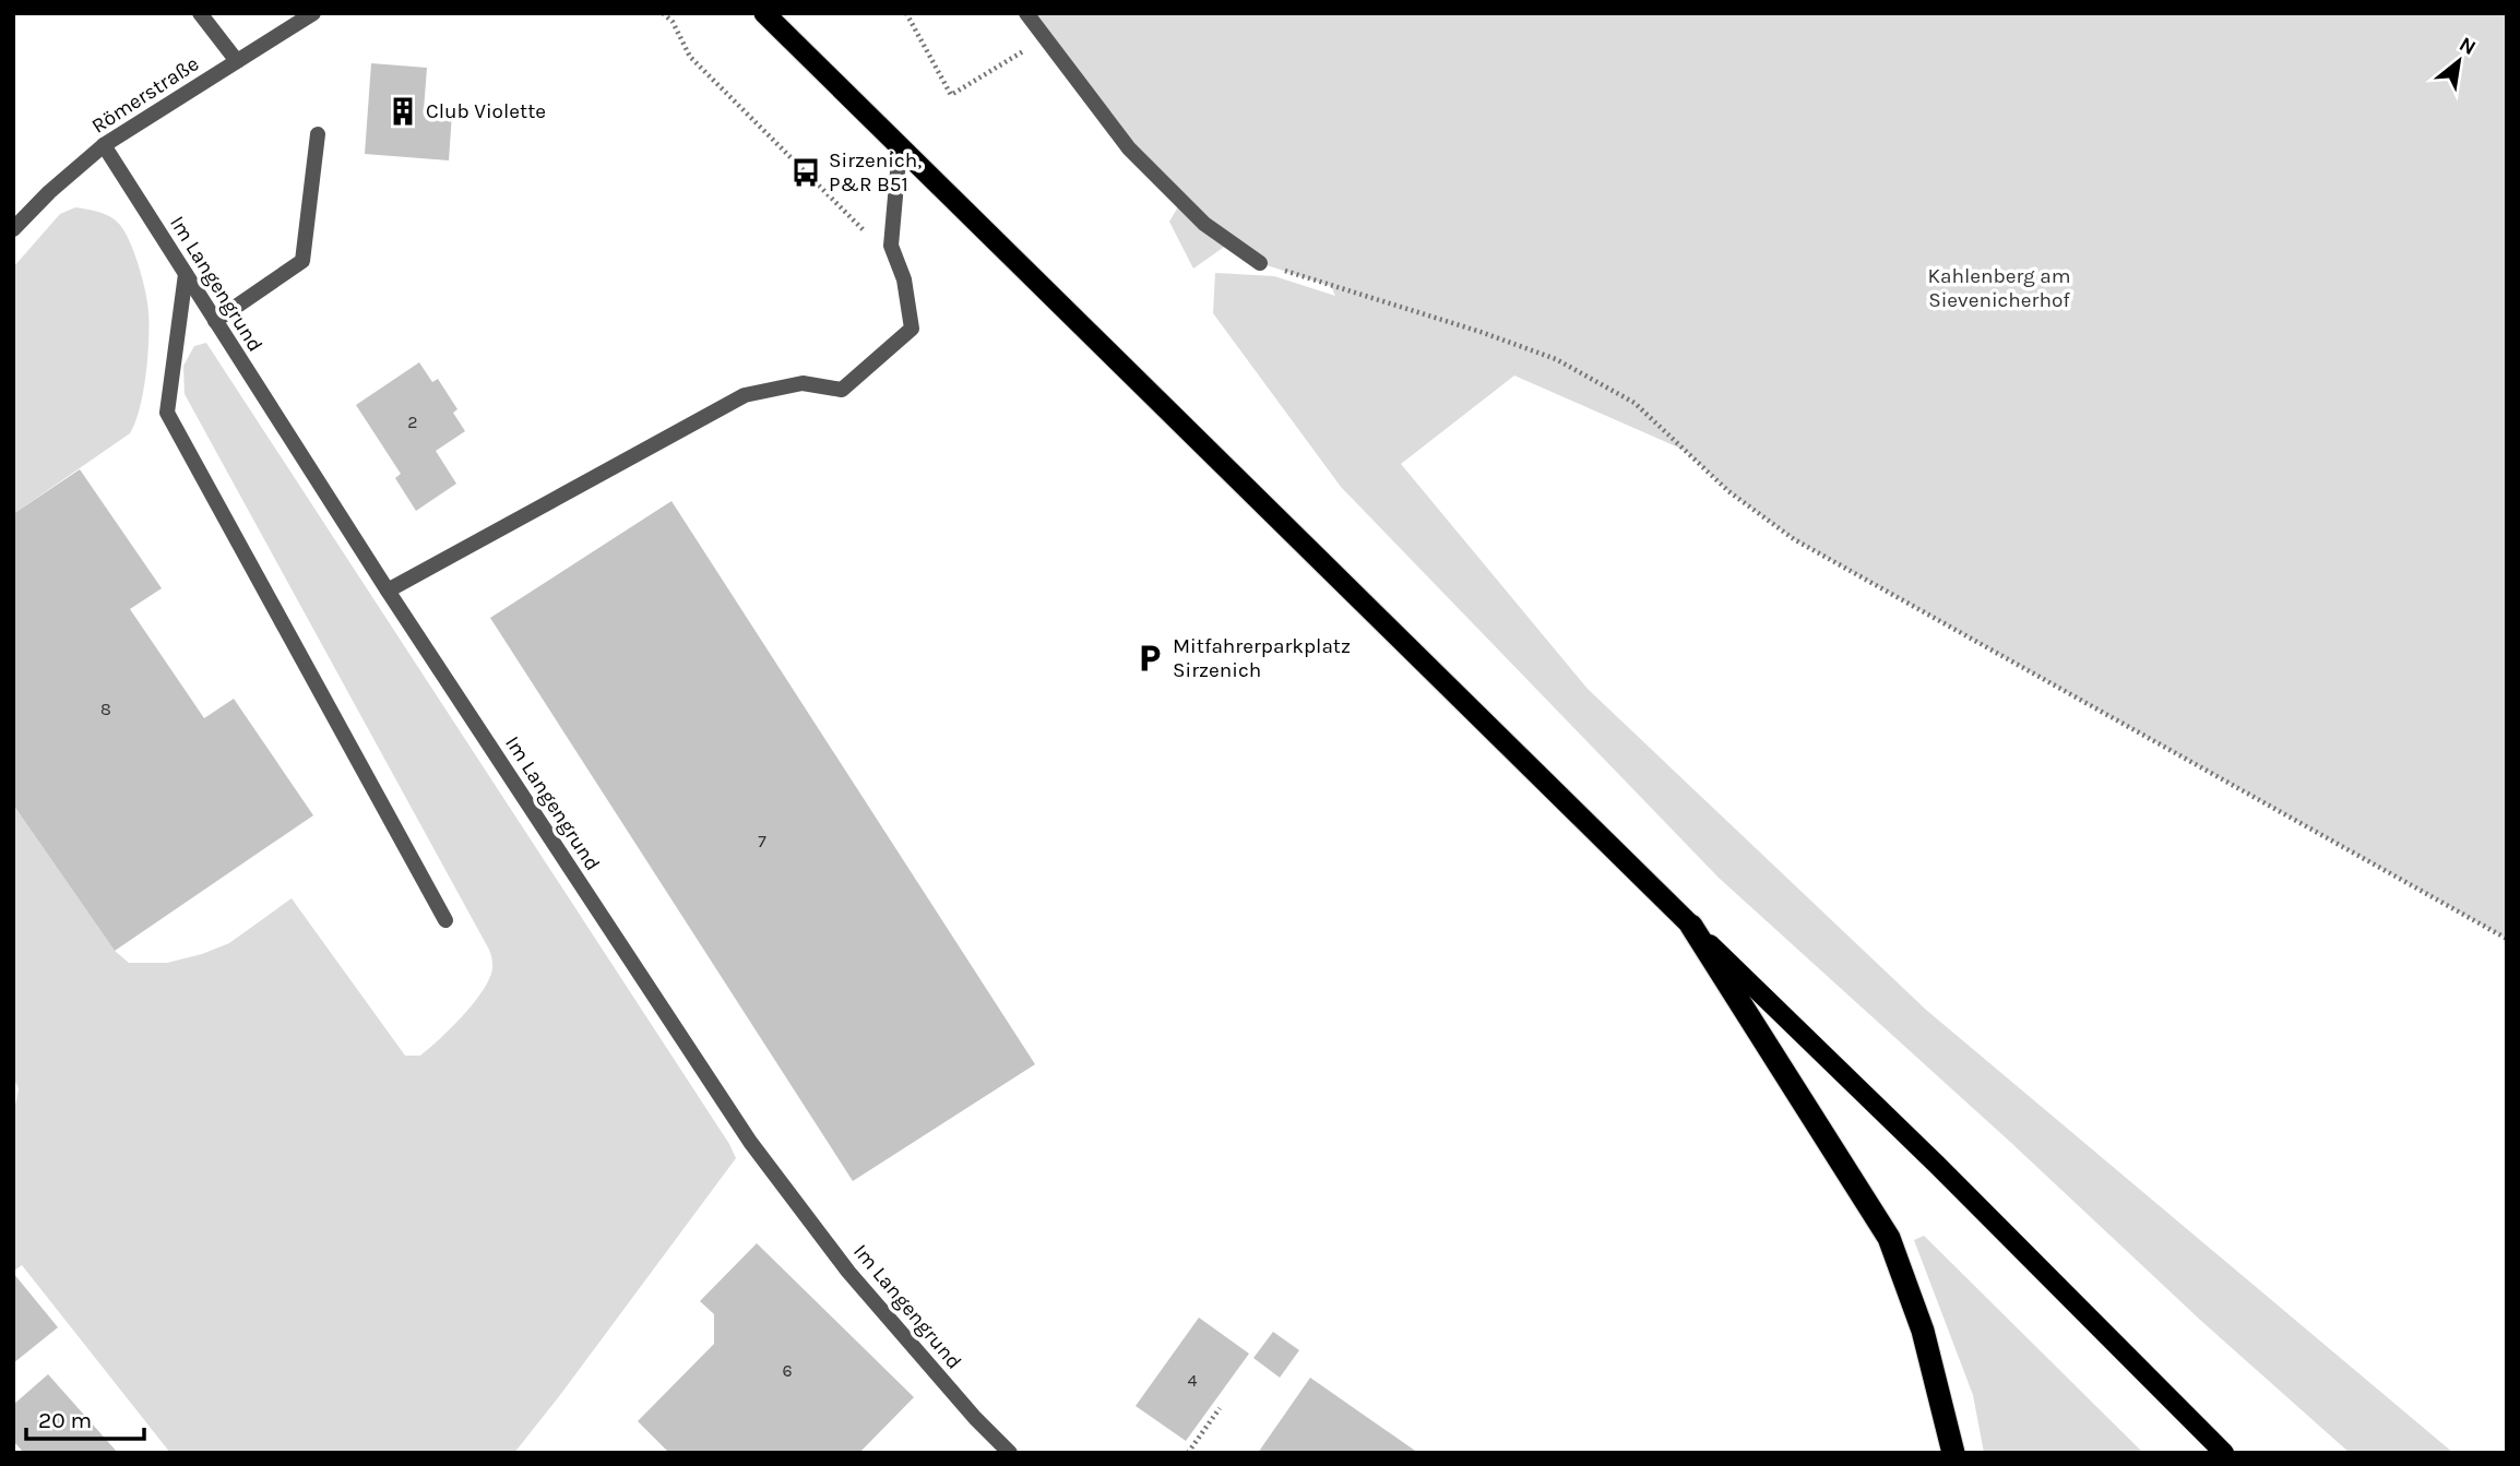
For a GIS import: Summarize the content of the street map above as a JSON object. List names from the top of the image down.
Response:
{
  "streets": {
    "street": ["Römerstraße", "Im Langengrund"]
  },
  "crossings": [
    ["Römerstraße", "Im Langengrund"]
  ],
  "parks": ["Kahlenberg am Sievenicherhof"],
  "places": {
    "building": ["Club Violette"],
    "bus stop": ["Sirzenich, P&R B51"],
    "parking": ["Mitfahrerparkplatz Sirzenich"]
  },
  "house_numbers": [
    "2",
    "8",
    "7",
    "6",
    "4"
  ],
  "scale_bar": "20 m",
  "north": "top right"
}
